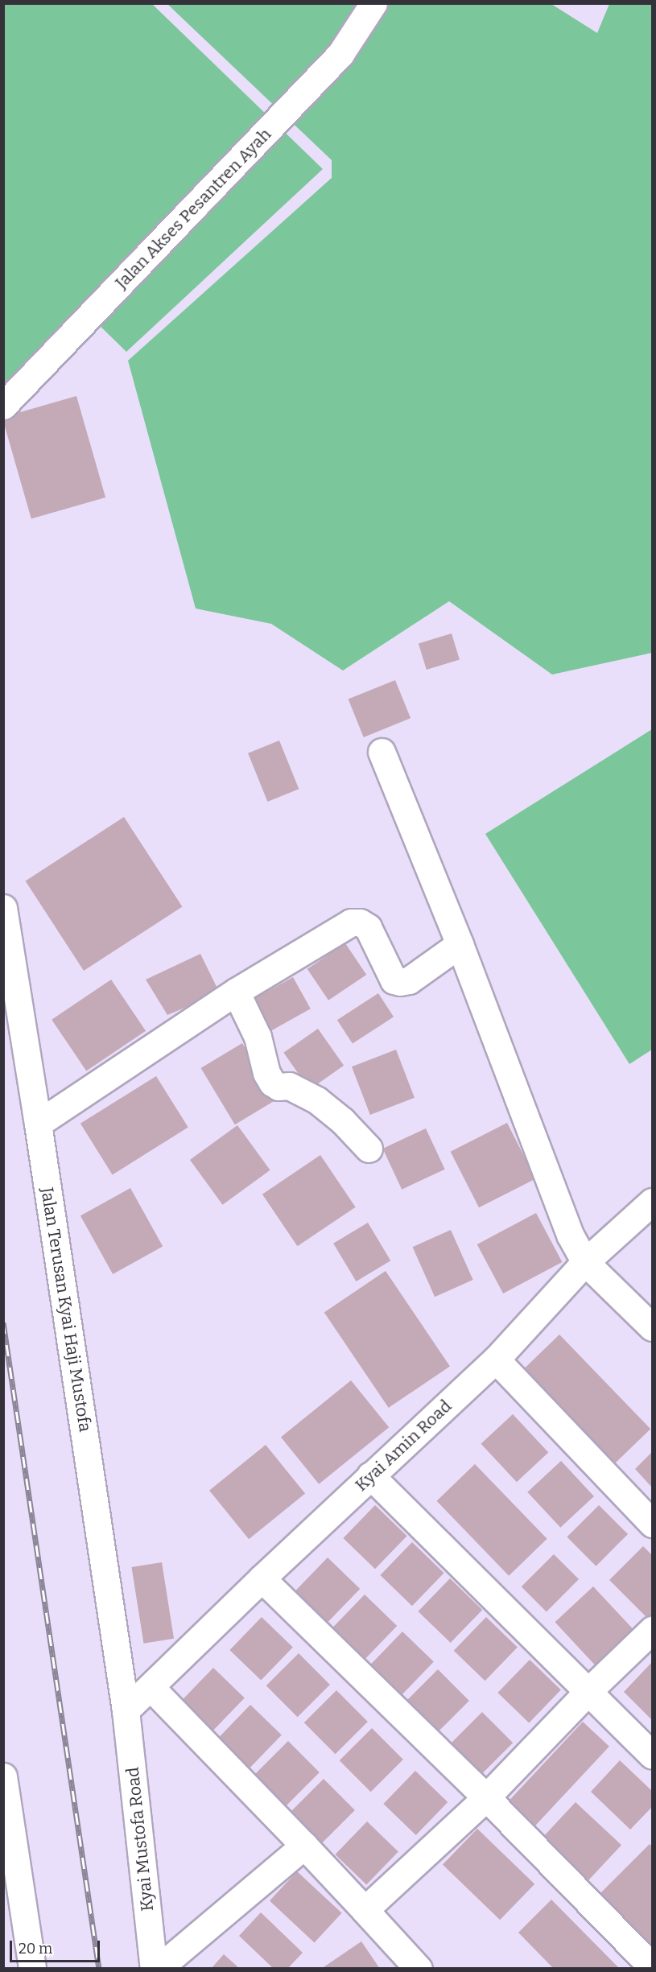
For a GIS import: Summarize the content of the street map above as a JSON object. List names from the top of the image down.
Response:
{
  "streets": {
    "street": [
      "Jalan Akses Pesantren Ayah",
      "Jalan Terusan Kyai Haji Mustofa",
      "Kyai Amin Road",
      "Kyai Mustofa Road"
    ]
  },
  "crossings": [
    ["Jalan Terusan Kyai Haji Mustofa", "Kyai Amin Road"],
    ["Jalan Terusan Kyai Haji Mustofa", "Kyai Mustofa Road"],
    ["Kyai Amin Road", "Kyai Mustofa Road"]
  ],
  "scale_bar": "20 m"
}
